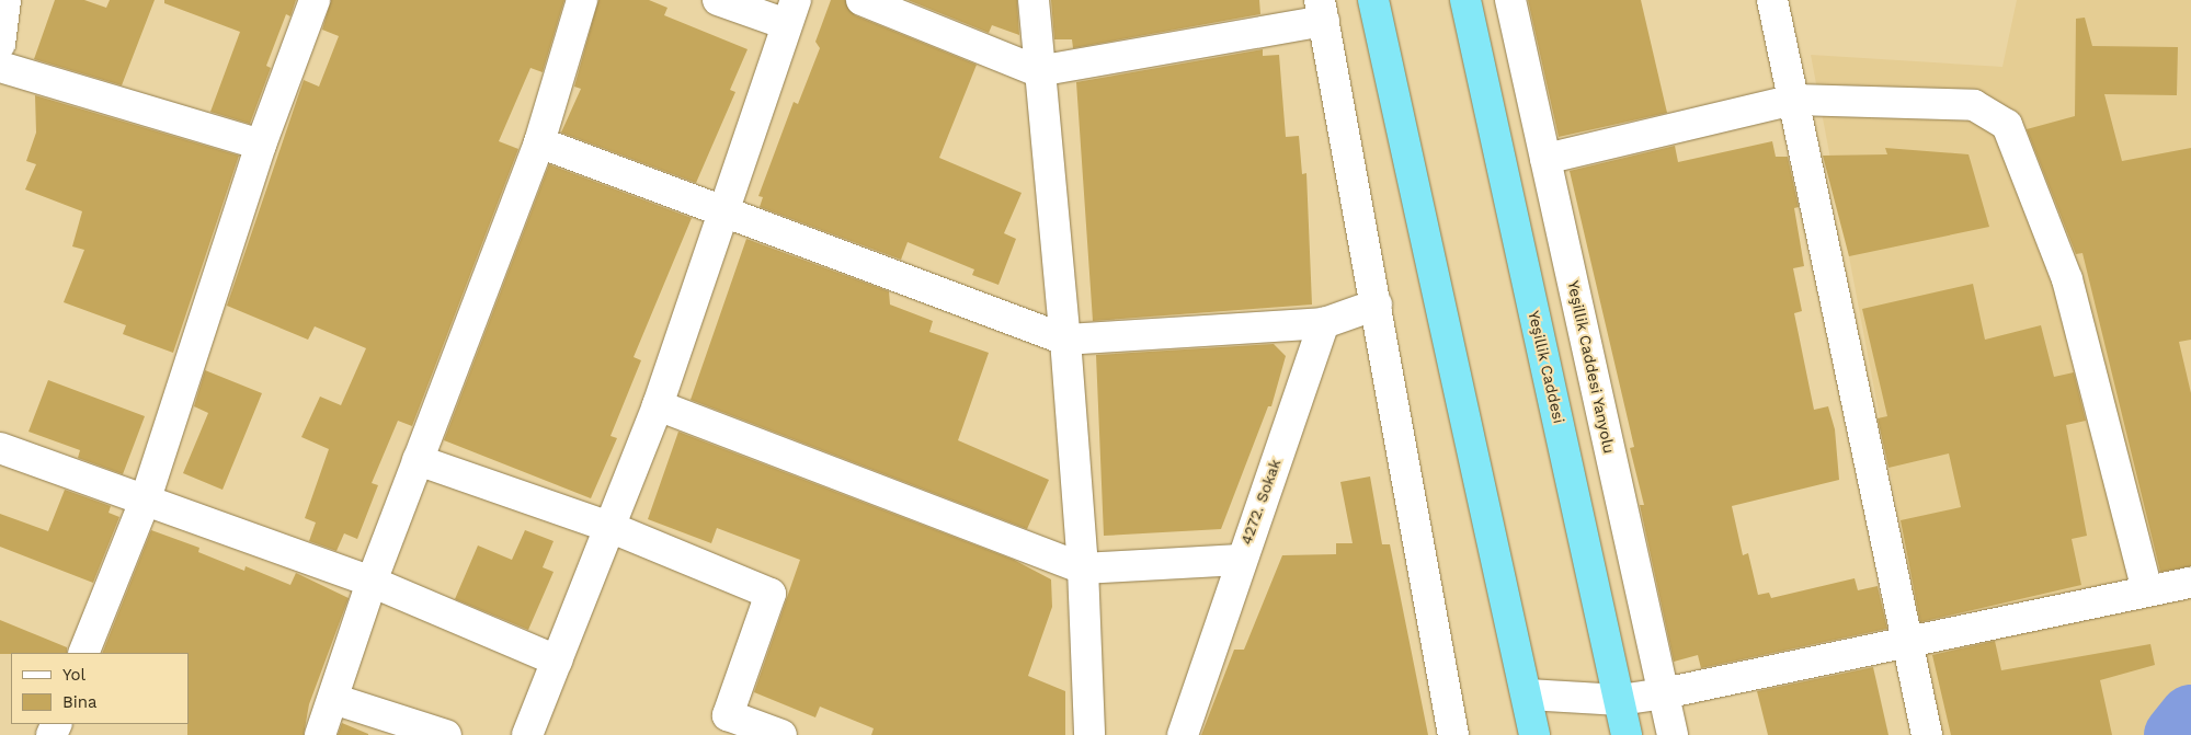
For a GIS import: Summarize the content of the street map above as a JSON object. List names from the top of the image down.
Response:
{
  "streets": {
    "highway": ["Yeşillik Caddesi"],
    "street": ["Yeşillik Caddesi Yanyolu", "4272. Sokak"]
  },
  "legend": ["Yol", "Bina"]
}
